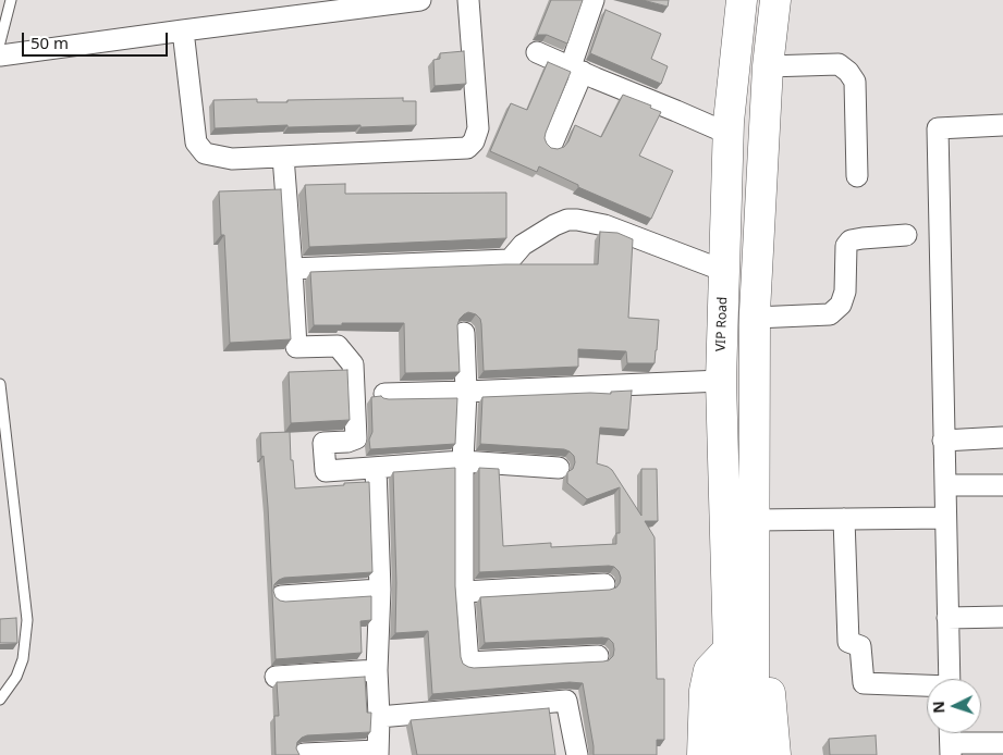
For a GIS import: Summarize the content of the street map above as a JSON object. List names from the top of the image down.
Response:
{
  "streets": {
    "main road": ["VIP Road"]
  },
  "scale_bar": "50 m",
  "north": "left"
}
